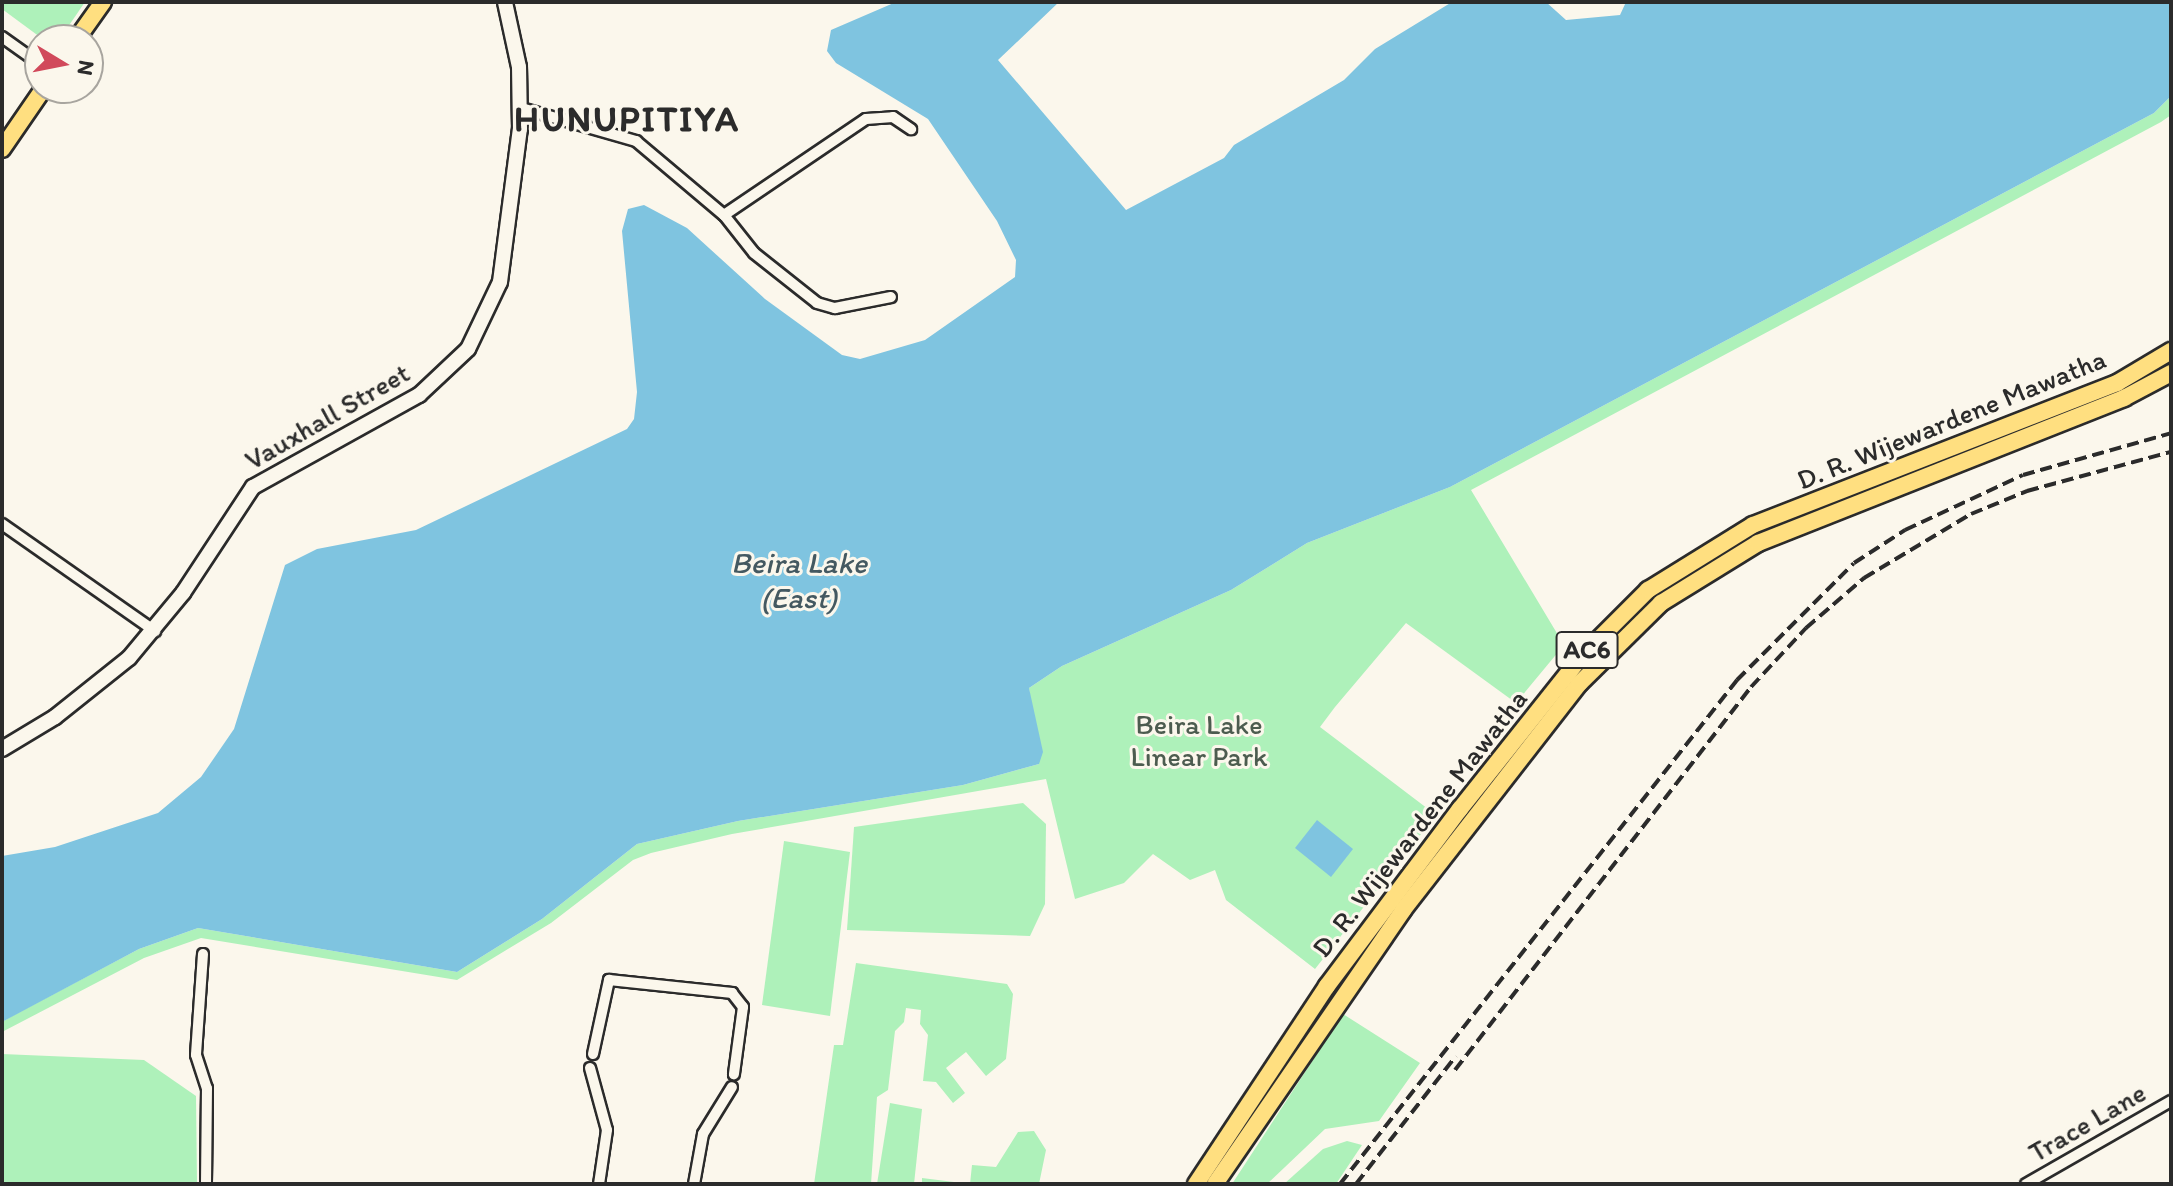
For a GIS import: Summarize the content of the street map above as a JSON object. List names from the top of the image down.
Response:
{
  "streets": {
    "main road": ["D. R. Wijewardene Mawatha", "AC6"],
    "street": ["Vauxhall Street", "Trace Lane"]
  },
  "districts": ["HUNUPITIYA"],
  "water": ["Beira Lake (East)"],
  "parks": ["Beira Lake Linear Park"],
  "north": "right"
}
